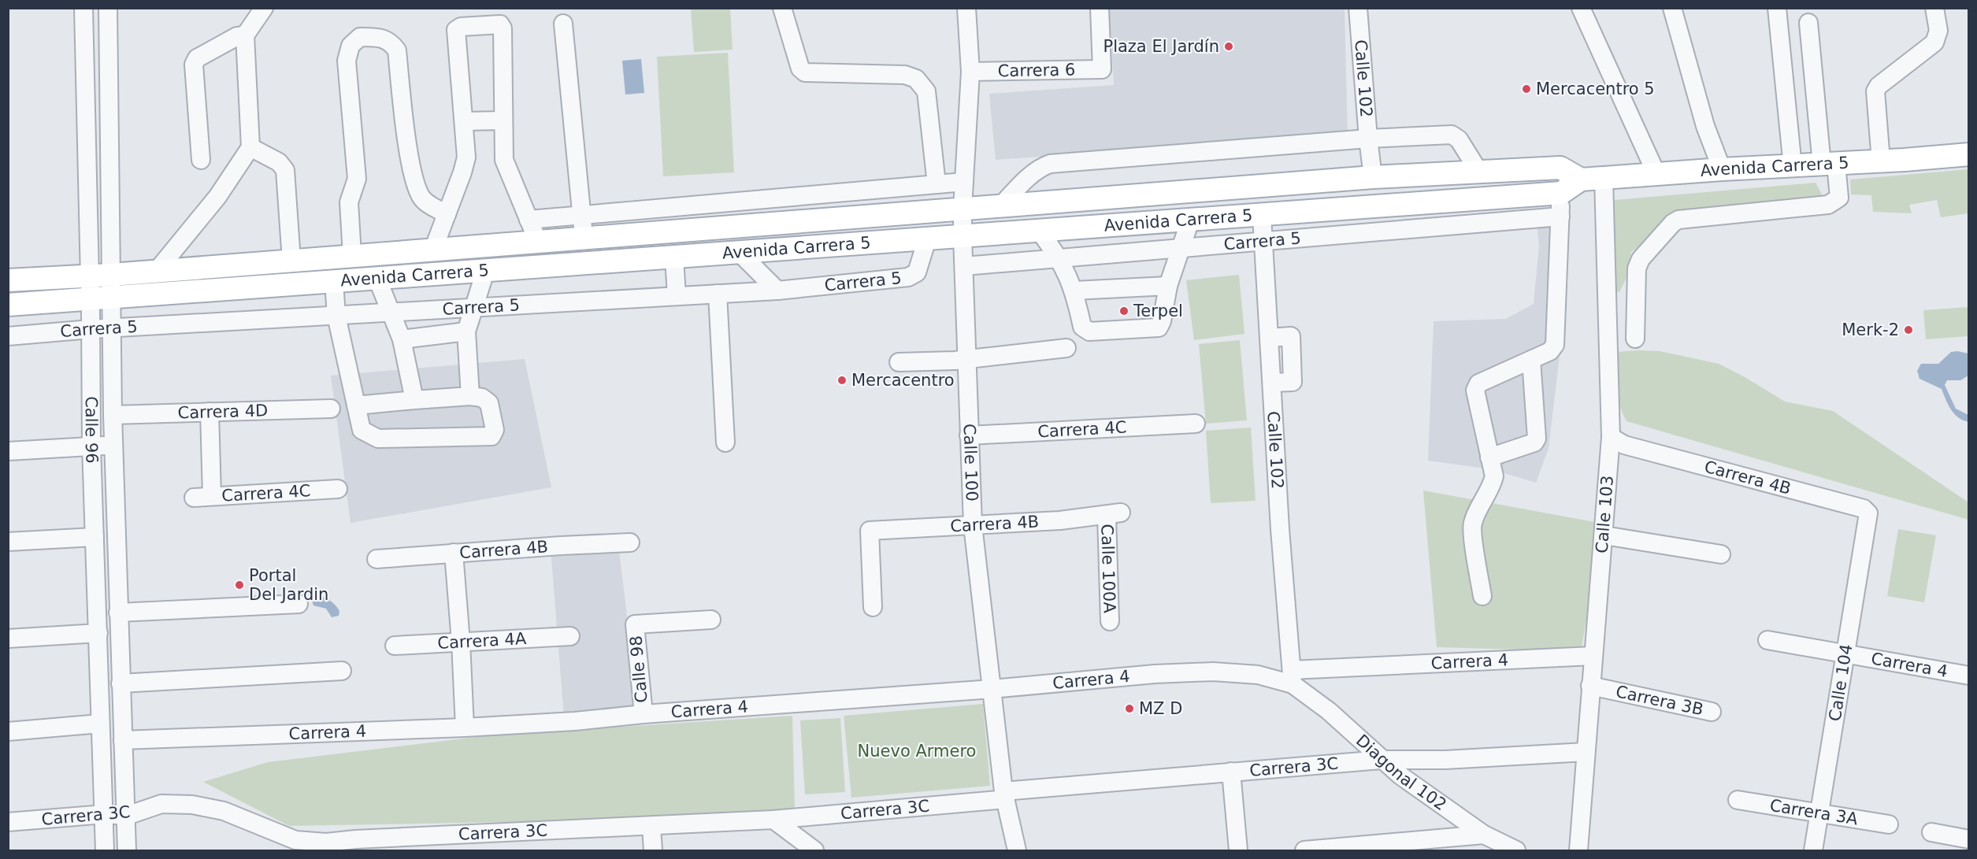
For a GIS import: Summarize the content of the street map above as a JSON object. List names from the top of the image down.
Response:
{
  "streets": {
    "main road": ["Avenida Carrera 5"],
    "street": [
      "Carrera 6",
      "Calle 102",
      "Carrera 5",
      "Carrera 4D",
      "Carrera 4C",
      "Calle 96",
      "Calle 100",
      "Carrera 4B",
      "Calle 103",
      "Calle 100A",
      "Carrera 4A",
      "Carrera 4",
      "Calle 98",
      "Calle 104",
      "Carrera 3B",
      "Carrera 3C",
      "Diagonal 102",
      "Carrera 3A"
    ]
  },
  "crossings": [
    ["Carrera 6", "Calle 100"],
    ["Calle 102", "Avenida Carrera 5"],
    ["Calle 102", "Carrera 5"],
    ["Calle 102", "Carrera 4"],
    ["Calle 102", "Diagonal 102"],
    ["Avenida Carrera 5", "Carrera 5"],
    ["Avenida Carrera 5", "Calle 96"],
    ["Avenida Carrera 5", "Calle 100"],
    ["Avenida Carrera 5", "Calle 103"],
    ["Carrera 5", "Calle 96"],
    ["Carrera 5", "Calle 100"],
    ["Carrera 4D", "Calle 96"],
    ["Carrera 4C", "Calle 100"],
    ["Calle 96", "Carrera 4"],
    ["Calle 96", "Carrera 3C"],
    ["Calle 100", "Carrera 4B"],
    ["Calle 100", "Carrera 4"],
    ["Calle 100", "Carrera 3C"],
    ["Carrera 4B", "Calle 103"],
    ["Carrera 4B", "Calle 100A"],
    ["Carrera 4B", "Calle 104"],
    ["Calle 103", "Carrera 4"],
    ["Calle 103", "Carrera 3B"],
    ["Calle 103", "Carrera 3C"],
    ["Carrera 4", "Calle 98"],
    ["Carrera 4", "Calle 104"],
    ["Carrera 4", "Diagonal 102"],
    ["Calle 104", "Carrera 3A"],
    ["Carrera 3C", "Diagonal 102"]
  ],
  "parks": ["Nuevo Armero"],
  "places": [
    "Plaza El Jardín",
    "Mercacentro 5",
    "Terpel",
    "Merk-2",
    "Mercacentro",
    "Portal Del Jardin",
    "MZ D"
  ]
}
